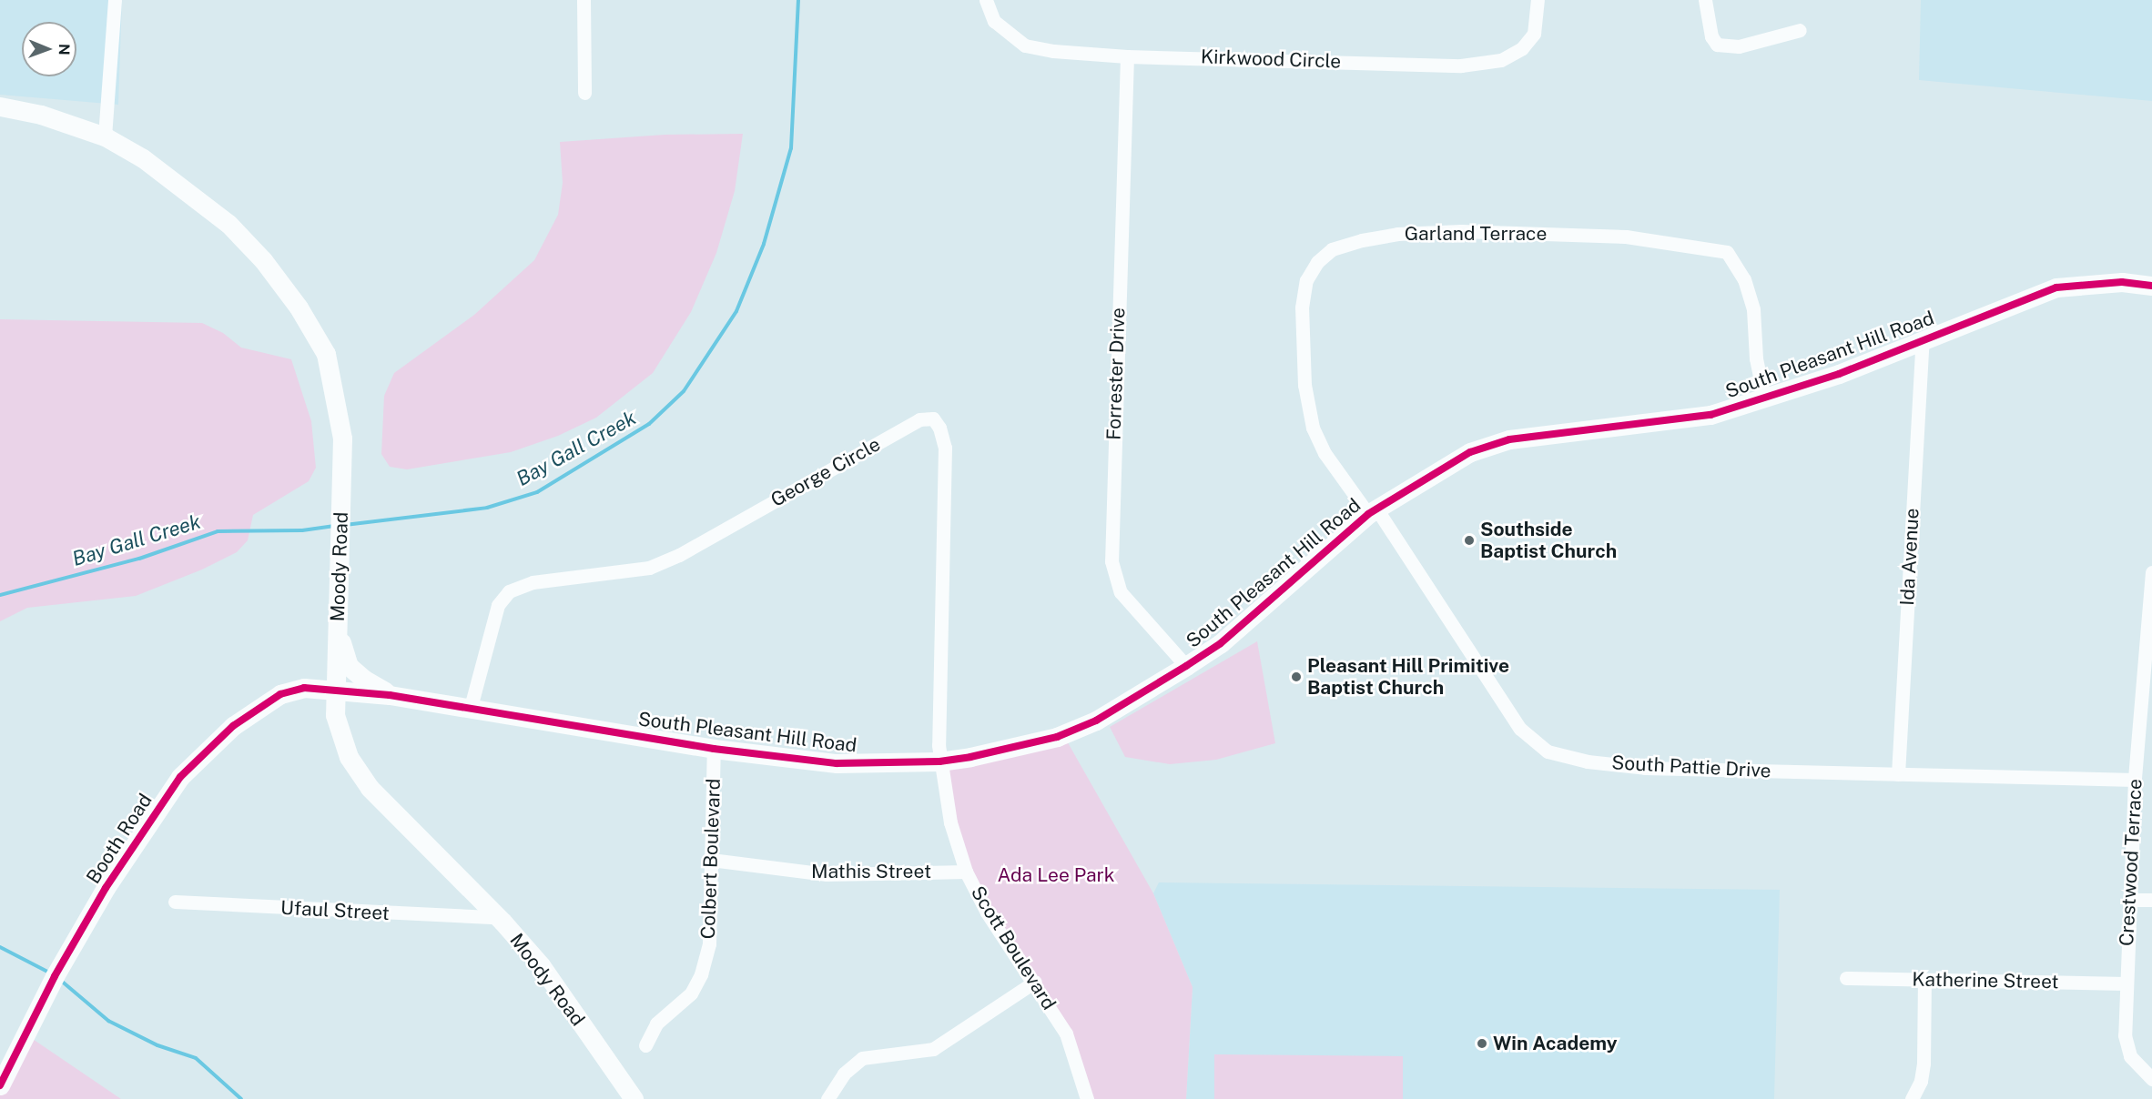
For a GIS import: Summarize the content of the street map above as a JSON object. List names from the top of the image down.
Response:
{
  "streets": {
    "street": [
      "Kirkwood Circle",
      "Garland Terrace",
      "South Pleasant Hill Road",
      "Forrester Drive",
      "George Circle",
      "Ida Avenue",
      "Moody Road",
      "South Pattie Drive",
      "Booth Road",
      "Colbert Boulevard",
      "Crestwood Terrace",
      "Mathis Street",
      "Ufaul Street",
      "Scott Boulevard",
      "Katherine Street"
    ]
  },
  "crossings": [
    ["Kirkwood Circle", "Forrester Drive"],
    ["Garland Terrace", "South Pleasant Hill Road"],
    ["Garland Terrace", "South Pattie Drive"],
    ["South Pleasant Hill Road", "Forrester Drive"],
    ["South Pleasant Hill Road", "George Circle"],
    ["South Pleasant Hill Road", "Ida Avenue"],
    ["South Pleasant Hill Road", "Moody Road"],
    ["South Pleasant Hill Road", "South Pattie Drive"],
    ["South Pleasant Hill Road", "Booth Road"],
    ["South Pleasant Hill Road", "Colbert Boulevard"],
    ["South Pleasant Hill Road", "Scott Boulevard"],
    ["George Circle", "Scott Boulevard"],
    ["Ida Avenue", "South Pattie Drive"],
    ["Moody Road", "Booth Road"],
    ["Moody Road", "Ufaul Street"],
    ["South Pattie Drive", "Crestwood Terrace"],
    ["Colbert Boulevard", "Mathis Street"],
    ["Crestwood Terrace", "Katherine Street"],
    ["Mathis Street", "Scott Boulevard"]
  ],
  "water": ["Bay Gall Creek"],
  "parks": ["Ada Lee Park"],
  "places": ["Southside Baptist Church", "Pleasant Hill Primitive Baptist Church", "Win Academy"],
  "north": "right"
}
